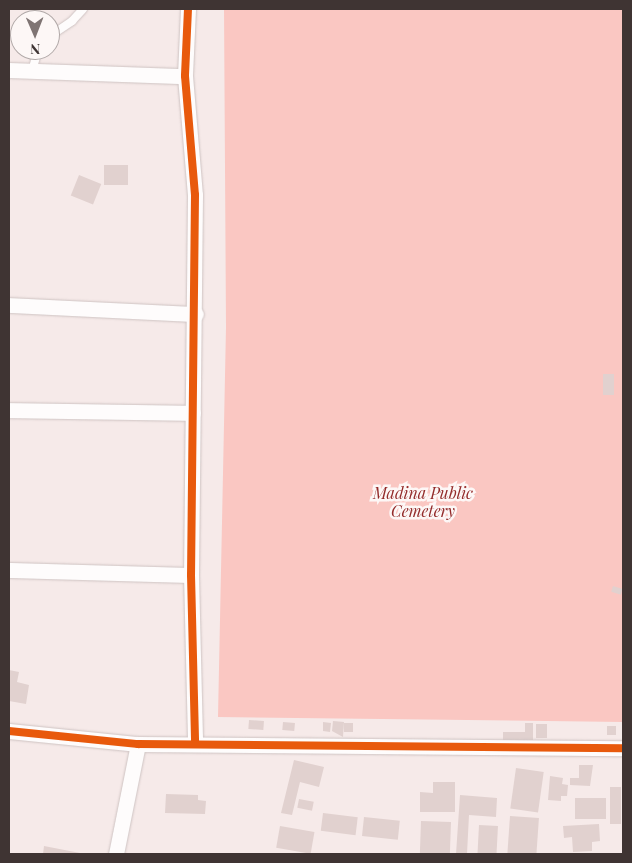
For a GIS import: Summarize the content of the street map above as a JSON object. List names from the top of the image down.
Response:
{
  "parks": ["Madina Public Cemetery"],
  "north": "bottom"
}
